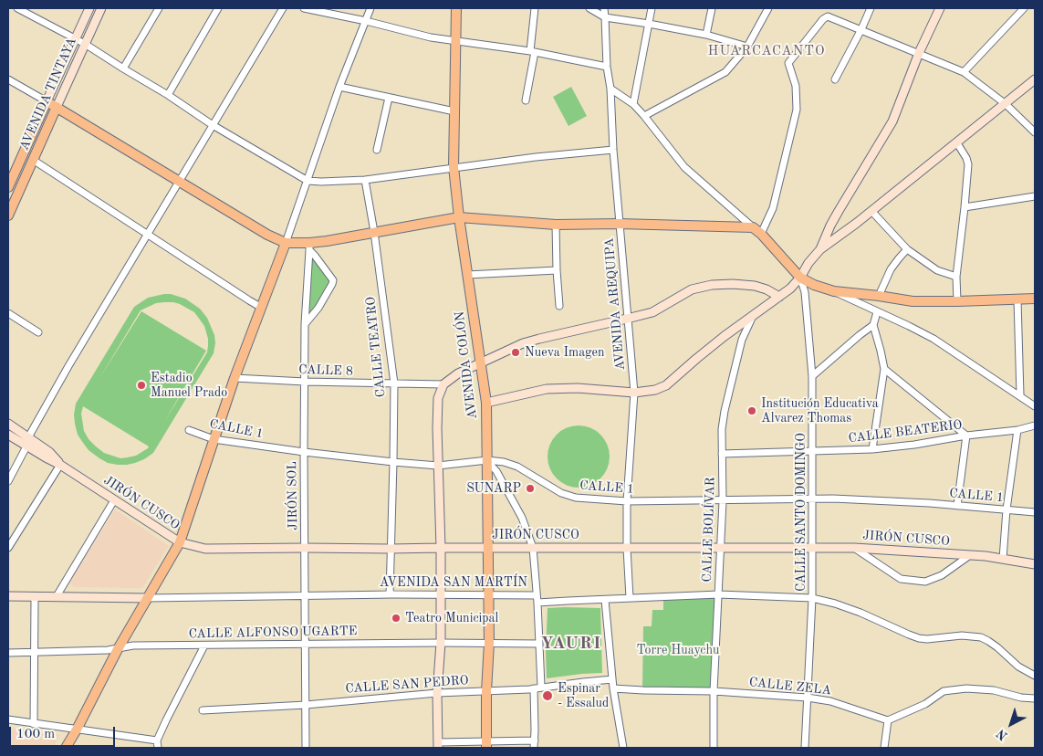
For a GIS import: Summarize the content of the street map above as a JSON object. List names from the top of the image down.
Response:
{
  "streets": {
    "main road": ["AVENIDA TINTAYA", "AVENIDA COLÓN"],
    "street": [
      "AVENIDA AREQUIPA",
      "CALLE TEATRO",
      "CALLE 8",
      "CALLE 1",
      "CALLE BEATERIO",
      "JIRÓN SOL",
      "JIRÓN CUSCO",
      "CALLE SANTO DOMINGO",
      "CALLE BOLÍVAR",
      "AVENIDA SAN MARTÍN",
      "CALLE ALFONSO UGARTE",
      "CALLE SAN PEDRO",
      "CALLE ZELA"
    ]
  },
  "crossings": [
    ["AVENIDA AREQUIPA", "CALLE 1"],
    ["AVENIDA AREQUIPA", "JIRÓN CUSCO"],
    ["AVENIDA AREQUIPA", "AVENIDA SAN MARTÍN"],
    ["CALLE TEATRO", "CALLE 8"],
    ["CALLE TEATRO", "CALLE 1"],
    ["CALLE TEATRO", "JIRÓN CUSCO"],
    ["CALLE TEATRO", "AVENIDA SAN MARTÍN"],
    ["AVENIDA COLÓN", "CALLE 1"],
    ["AVENIDA COLÓN", "JIRÓN CUSCO"],
    ["AVENIDA COLÓN", "AVENIDA SAN MARTÍN"],
    ["AVENIDA COLÓN", "CALLE ALFONSO UGARTE"],
    ["AVENIDA COLÓN", "CALLE SAN PEDRO"],
    ["CALLE 8", "JIRÓN SOL"],
    ["CALLE 1", "JIRÓN SOL"],
    ["CALLE 1", "CALLE SANTO DOMINGO"],
    ["CALLE 1", "CALLE BOLÍVAR"],
    ["CALLE BEATERIO", "CALLE SANTO DOMINGO"],
    ["CALLE BEATERIO", "CALLE BOLÍVAR"],
    ["JIRÓN SOL", "JIRÓN CUSCO"],
    ["JIRÓN SOL", "AVENIDA SAN MARTÍN"],
    ["JIRÓN SOL", "CALLE ALFONSO UGARTE"],
    ["JIRÓN SOL", "CALLE SAN PEDRO"],
    ["JIRÓN CUSCO", "CALLE SANTO DOMINGO"],
    ["JIRÓN CUSCO", "CALLE BOLÍVAR"],
    ["CALLE SANTO DOMINGO", "AVENIDA SAN MARTÍN"],
    ["CALLE SANTO DOMINGO", "CALLE ZELA"],
    ["CALLE BOLÍVAR", "AVENIDA SAN MARTÍN"],
    ["CALLE BOLÍVAR", "CALLE ZELA"]
  ],
  "districts": ["HUARCACANTO", "YAURI"],
  "parks": ["Torre Huaychu"],
  "places": [
    "Nueva Imagen",
    "Estadio Manuel Prado",
    "Institución Educativa Alvarez Thomas",
    "SUNARP",
    "Teatro Municipal",
    "Espinar - Essalud"
  ],
  "scale_bar": "100 m",
  "north": "bottom left"
}
